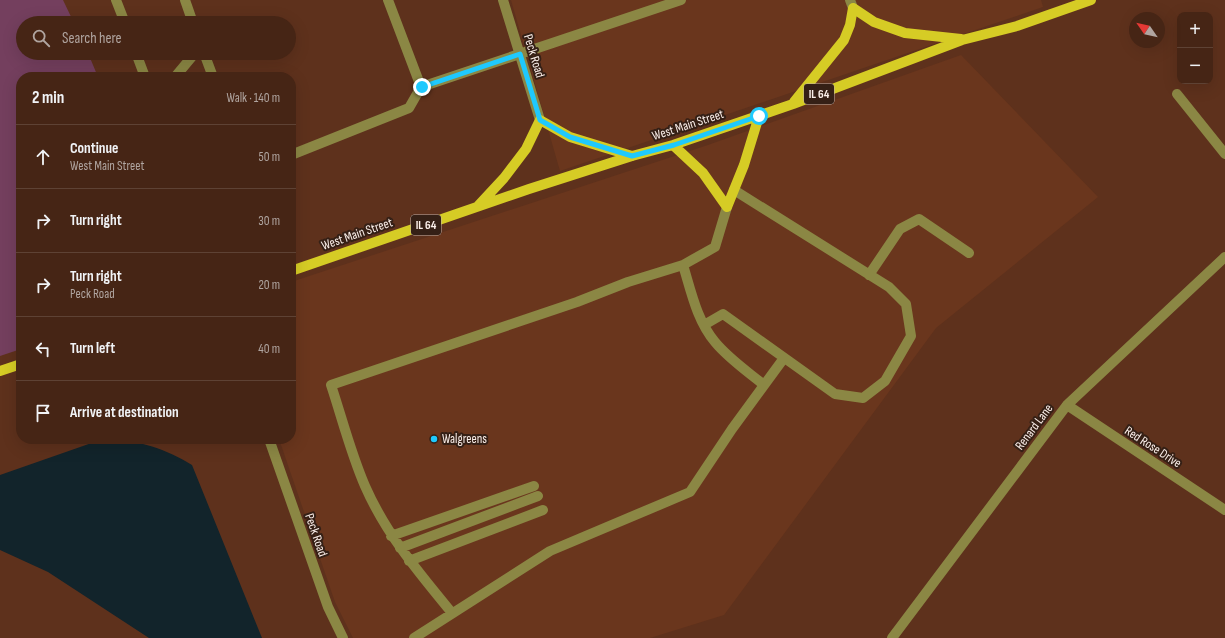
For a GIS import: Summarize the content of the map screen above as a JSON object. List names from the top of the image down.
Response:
{
  "streets": {
    "main road": ["IL 64", "West Main Street"],
    "street": ["Peck Road", "Renard Lane", "Red Rose Drive"]
  },
  "crossings": [
    ["Renard Lane", "Red Rose Drive"]
  ],
  "places": ["Walgreens"],
  "north": "top left",
  "page": {
    "map_buttons": ["+", "−"],
    "search": "Search here",
    "heading": ["2 min", "Walk · 140 m"],
    "list": [
      ["Continue", "West Main Street", "50 m"],
      ["Turn right", "30 m"],
      ["Turn right", "Peck Road", "20 m"],
      ["Turn left", "40 m"],
      "Arrive at destination"
    ]
  }
}
